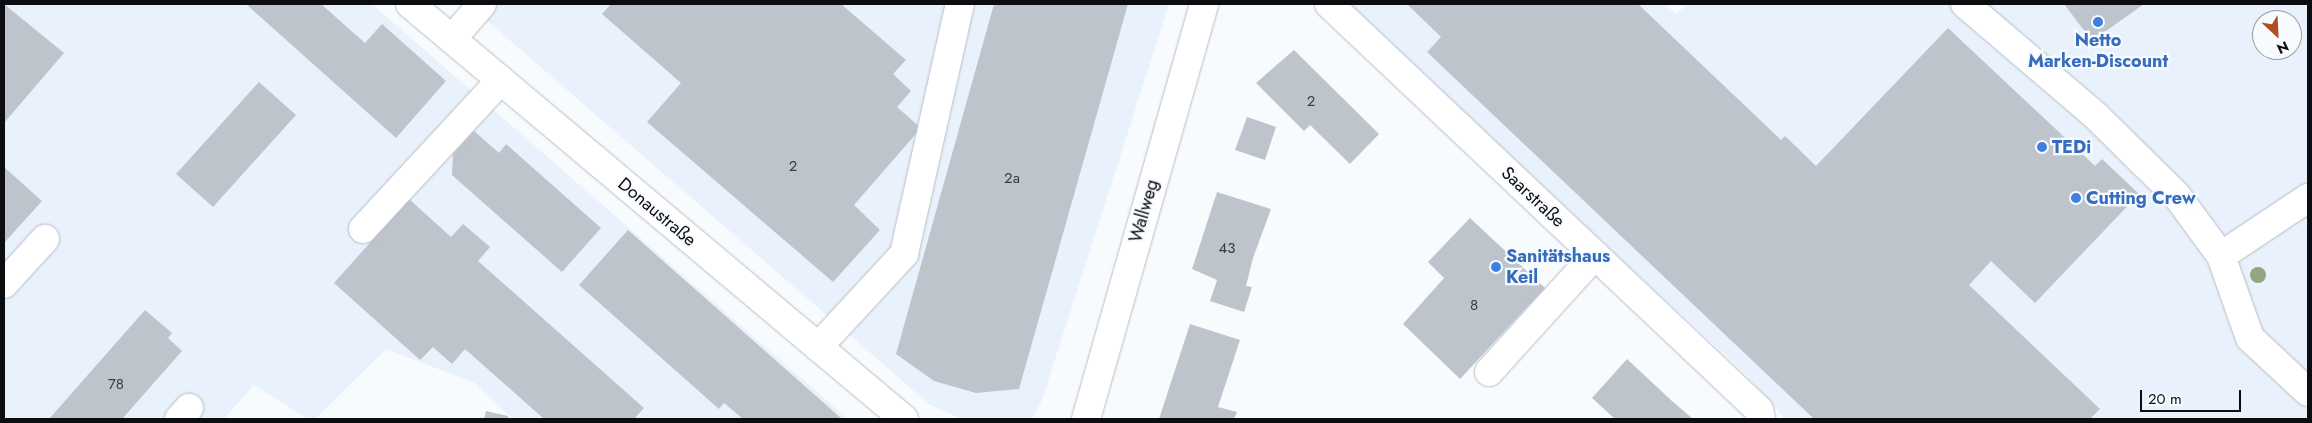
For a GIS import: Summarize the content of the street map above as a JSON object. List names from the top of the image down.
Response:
{
  "streets": {
    "street": ["Saarstraße", "Wallweg", "Donaustraße"]
  },
  "places": [
    "Netto Marken-Discount",
    "TEDi",
    "Cutting Crew",
    "Sanitätshaus Keil"
  ],
  "house_numbers": [
    "2",
    "2",
    "2a",
    "43",
    "8",
    "78"
  ],
  "scale_bar": "20 m",
  "north": "bottom right"
}
